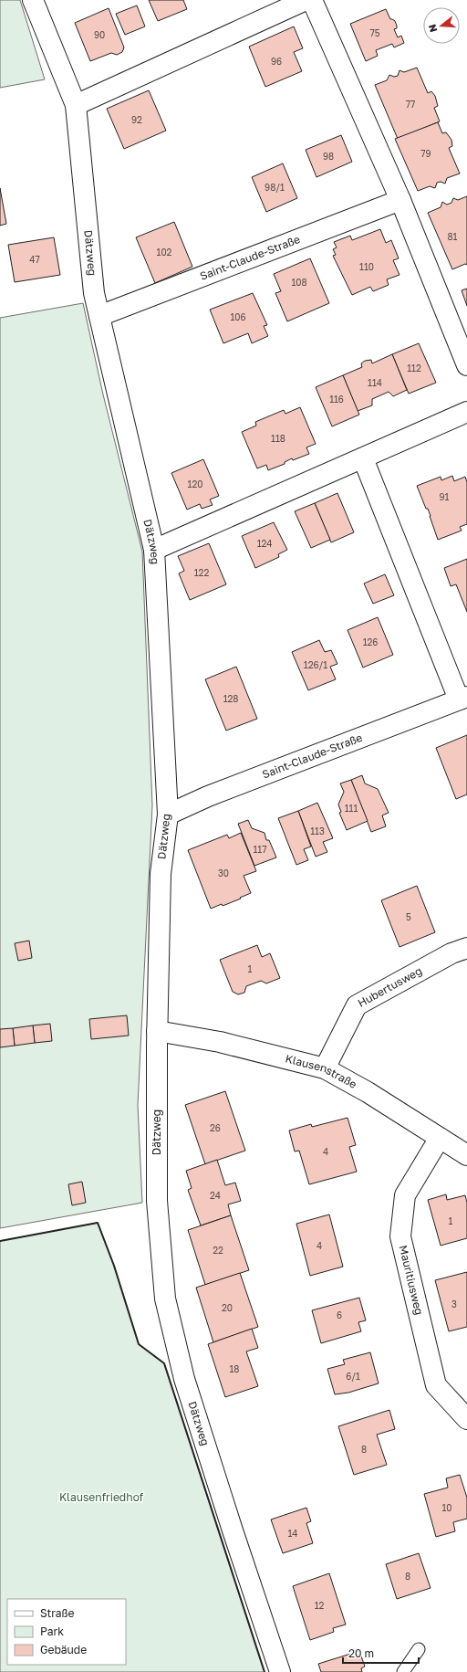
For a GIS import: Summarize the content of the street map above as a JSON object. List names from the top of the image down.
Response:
{
  "streets": {
    "street": [
      "Dätzweg",
      "Saint-Claude-Straße",
      "Hubertusweg",
      "Klausenstraße",
      "Mauritiusweg"
    ]
  },
  "crossings": [
    ["Dätzweg", "Saint-Claude-Straße"],
    ["Dätzweg", "Klausenstraße"],
    ["Hubertusweg", "Klausenstraße"],
    ["Klausenstraße", "Mauritiusweg"]
  ],
  "parks": ["Klausenfriedhof"],
  "house_numbers": [
    "75",
    "90",
    "96",
    "77",
    "92",
    "79",
    "98",
    "98/1",
    "81",
    "102",
    "47",
    "110",
    "108",
    "106",
    "112",
    "114",
    "116",
    "118",
    "120",
    "91",
    "124",
    "122",
    "126",
    "126/1",
    "128",
    "111",
    "113",
    "117",
    "30",
    "5",
    "1",
    "26",
    "4",
    "24",
    "1",
    "4",
    "22",
    "3",
    "20",
    "6",
    "18",
    "6/1",
    "8",
    "10",
    "14",
    "8",
    "12"
  ],
  "legend": ["Straße", "Park", "Gebäude"],
  "scale_bar": "20 m",
  "north": "left"
}
